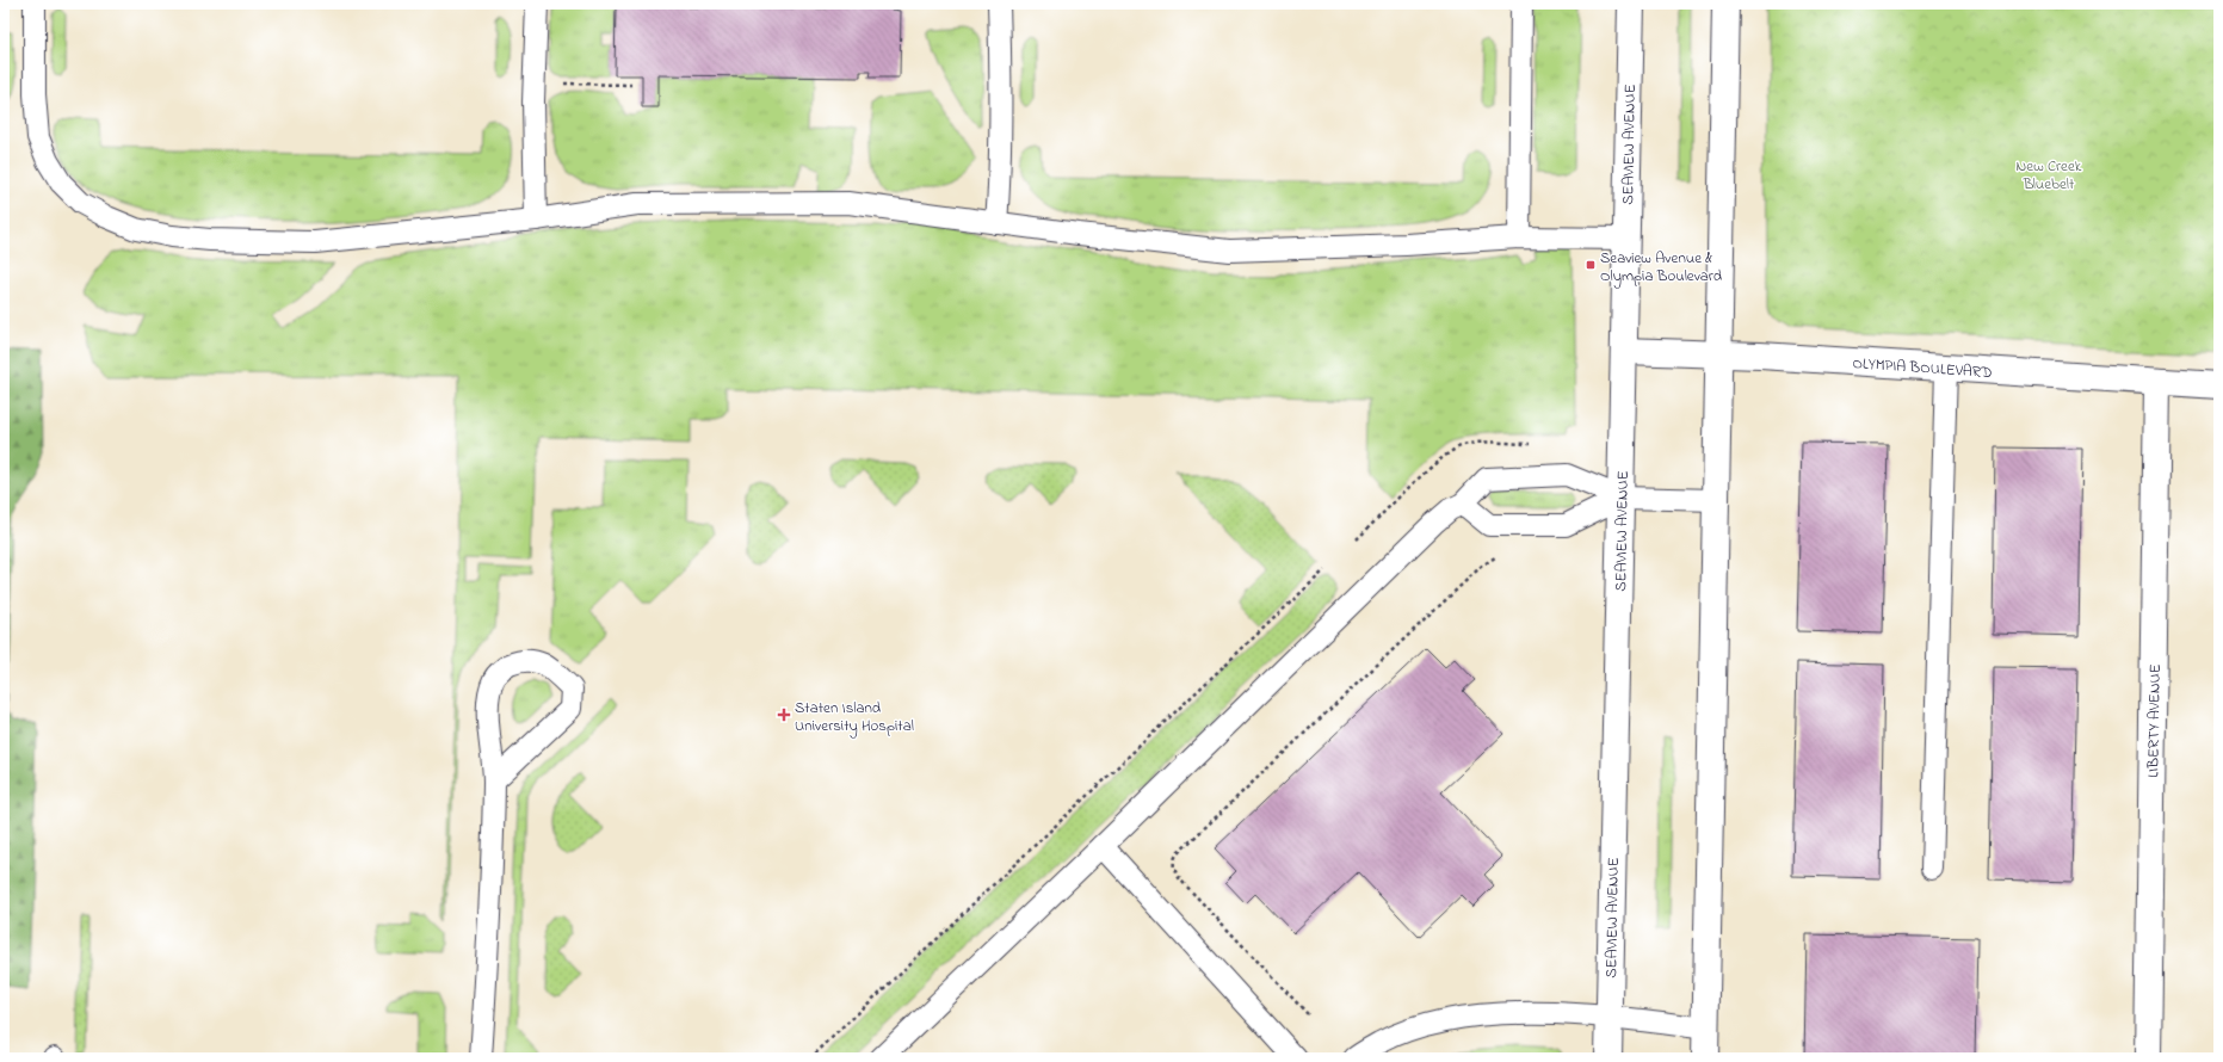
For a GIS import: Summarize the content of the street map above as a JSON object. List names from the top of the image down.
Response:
{
  "streets": {
    "street": ["SEAVIEW AVENUE", "OLYMPIA BOULEVARD", "LIBERTY AVENUE"]
  },
  "crossings": [
    ["SEAVIEW AVENUE", "OLYMPIA BOULEVARD"],
    ["OLYMPIA BOULEVARD", "LIBERTY AVENUE"]
  ],
  "parks": ["New Creek Bluebelt"],
  "places": {
    "transit": ["Seaview Avenue & Olympia Boulevard"],
    "health": ["Staten Island University Hospital"]
  }
}
